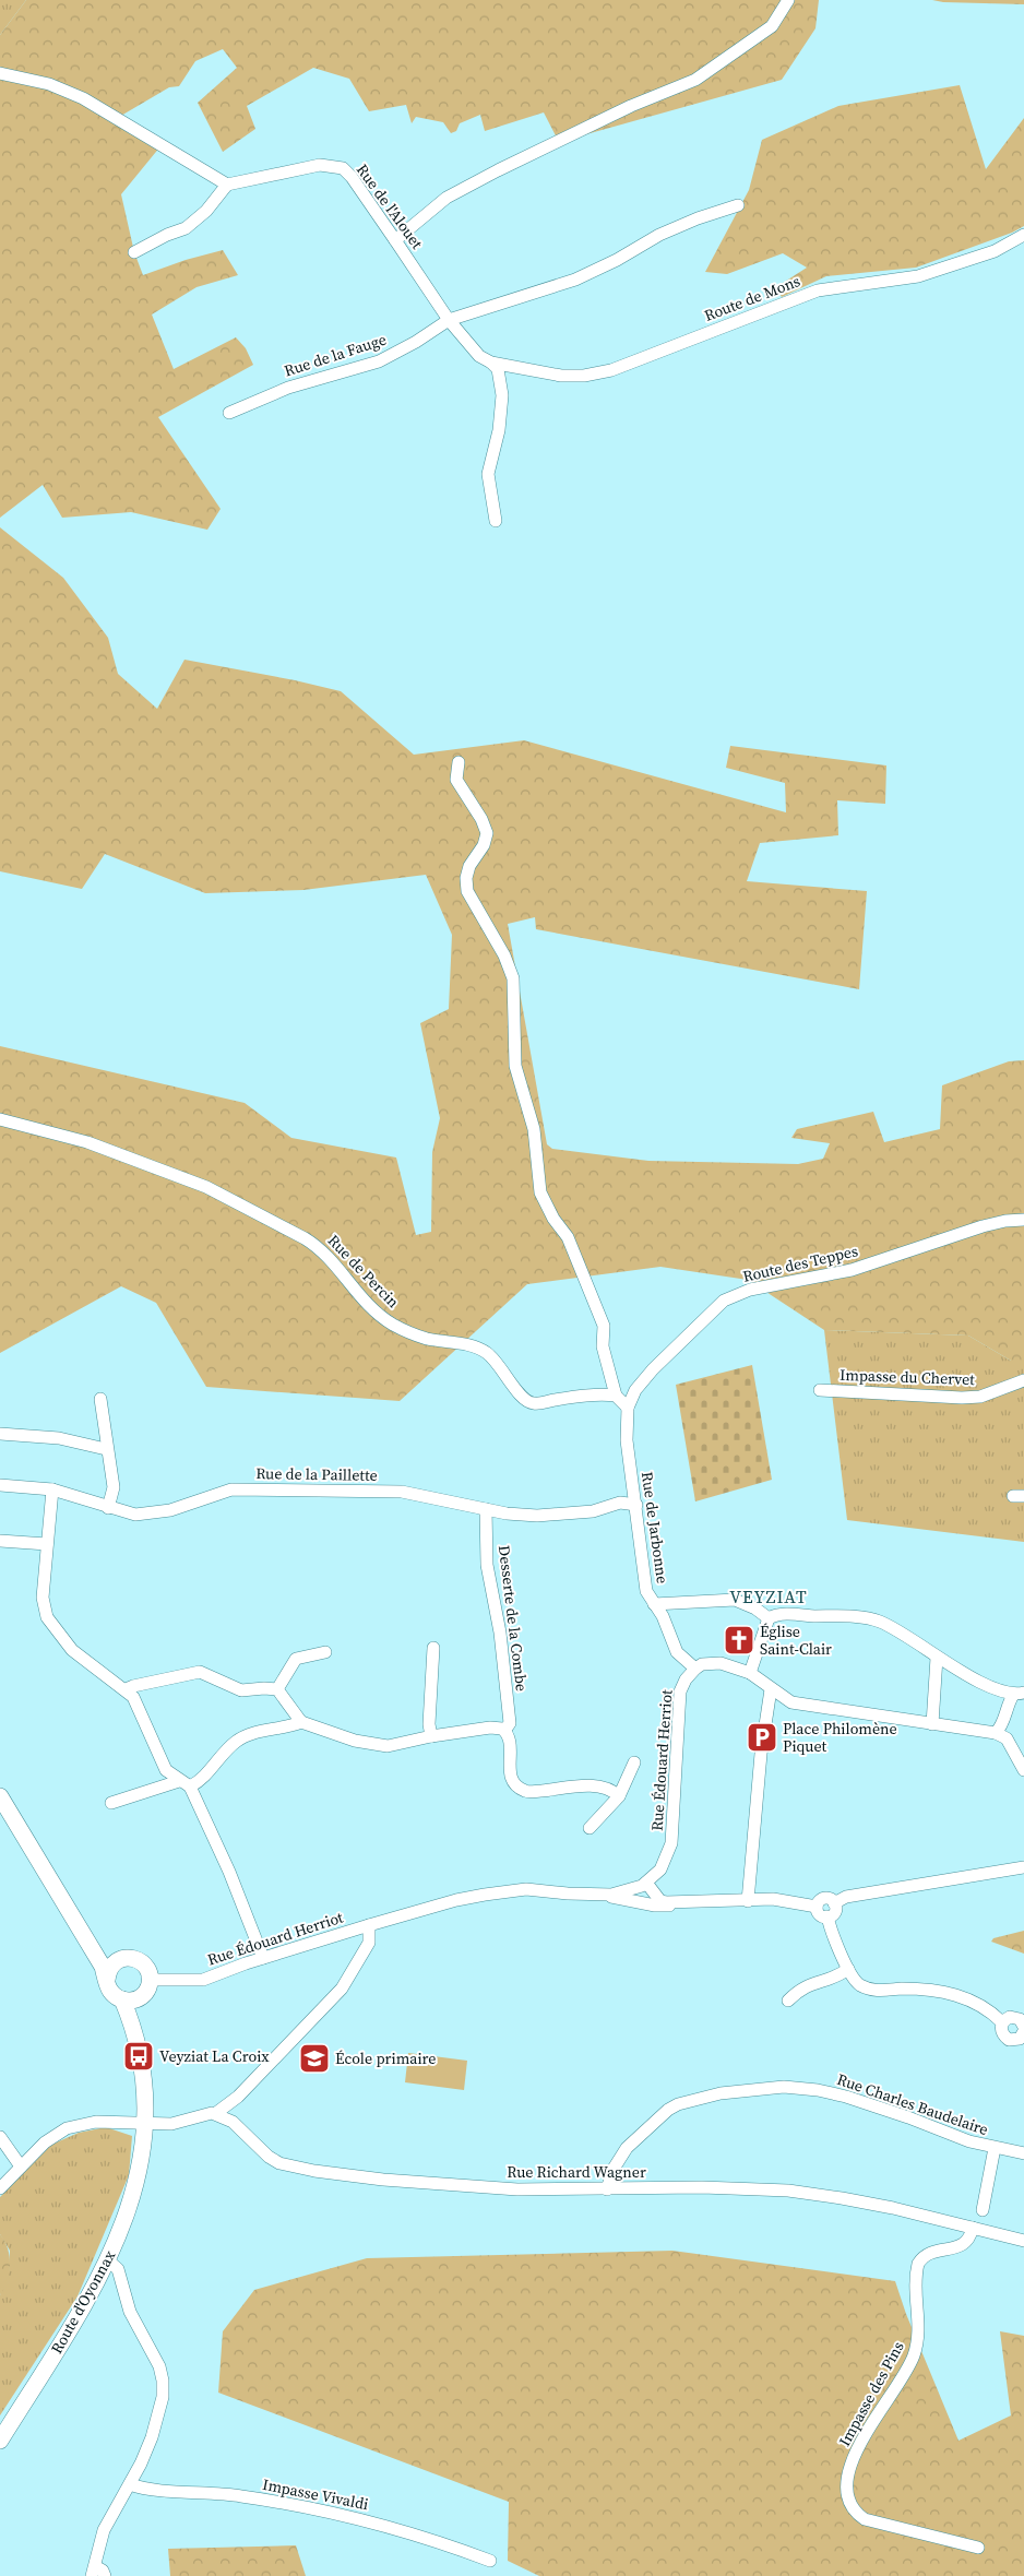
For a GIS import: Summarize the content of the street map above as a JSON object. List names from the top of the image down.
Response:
{
  "streets": {
    "main road": ["Route d'Oyonnax"],
    "street": [
      "Rue de l'Alouet",
      "Route de Mons",
      "Rue de la Fauge",
      "Route des Teppes",
      "Rue de Percin",
      "Impasse du Chervet",
      "Rue de la Paillette",
      "Rue de Jarbonne",
      "Desserte de la Combe",
      "Rue Édouard Herriot",
      "Rue Charles Baudelaire",
      "Rue Richard Wagner",
      "Impasse des Pins",
      "Impasse Vivaldi"
    ]
  },
  "crossings": [
    ["Rue de l'Alouet", "Route de Mons"],
    ["Rue de l'Alouet", "Rue de la Fauge"],
    ["Route des Teppes", "Rue de Jarbonne"],
    ["Rue de la Paillette", "Rue de Jarbonne"],
    ["Rue de la Paillette", "Desserte de la Combe"],
    ["Rue de Jarbonne", "Rue Édouard Herriot"],
    ["Rue Charles Baudelaire", "Rue Richard Wagner"],
    ["Rue Richard Wagner", "Impasse des Pins"]
  ],
  "districts": ["VEYZIAT"],
  "places": {
    "church": ["Église Saint-Clair"],
    "parking": ["Place Philomène Piquet"],
    "bus stop": ["Veyziat La Croix"],
    "school or university": ["École primaire"]
  }
}
